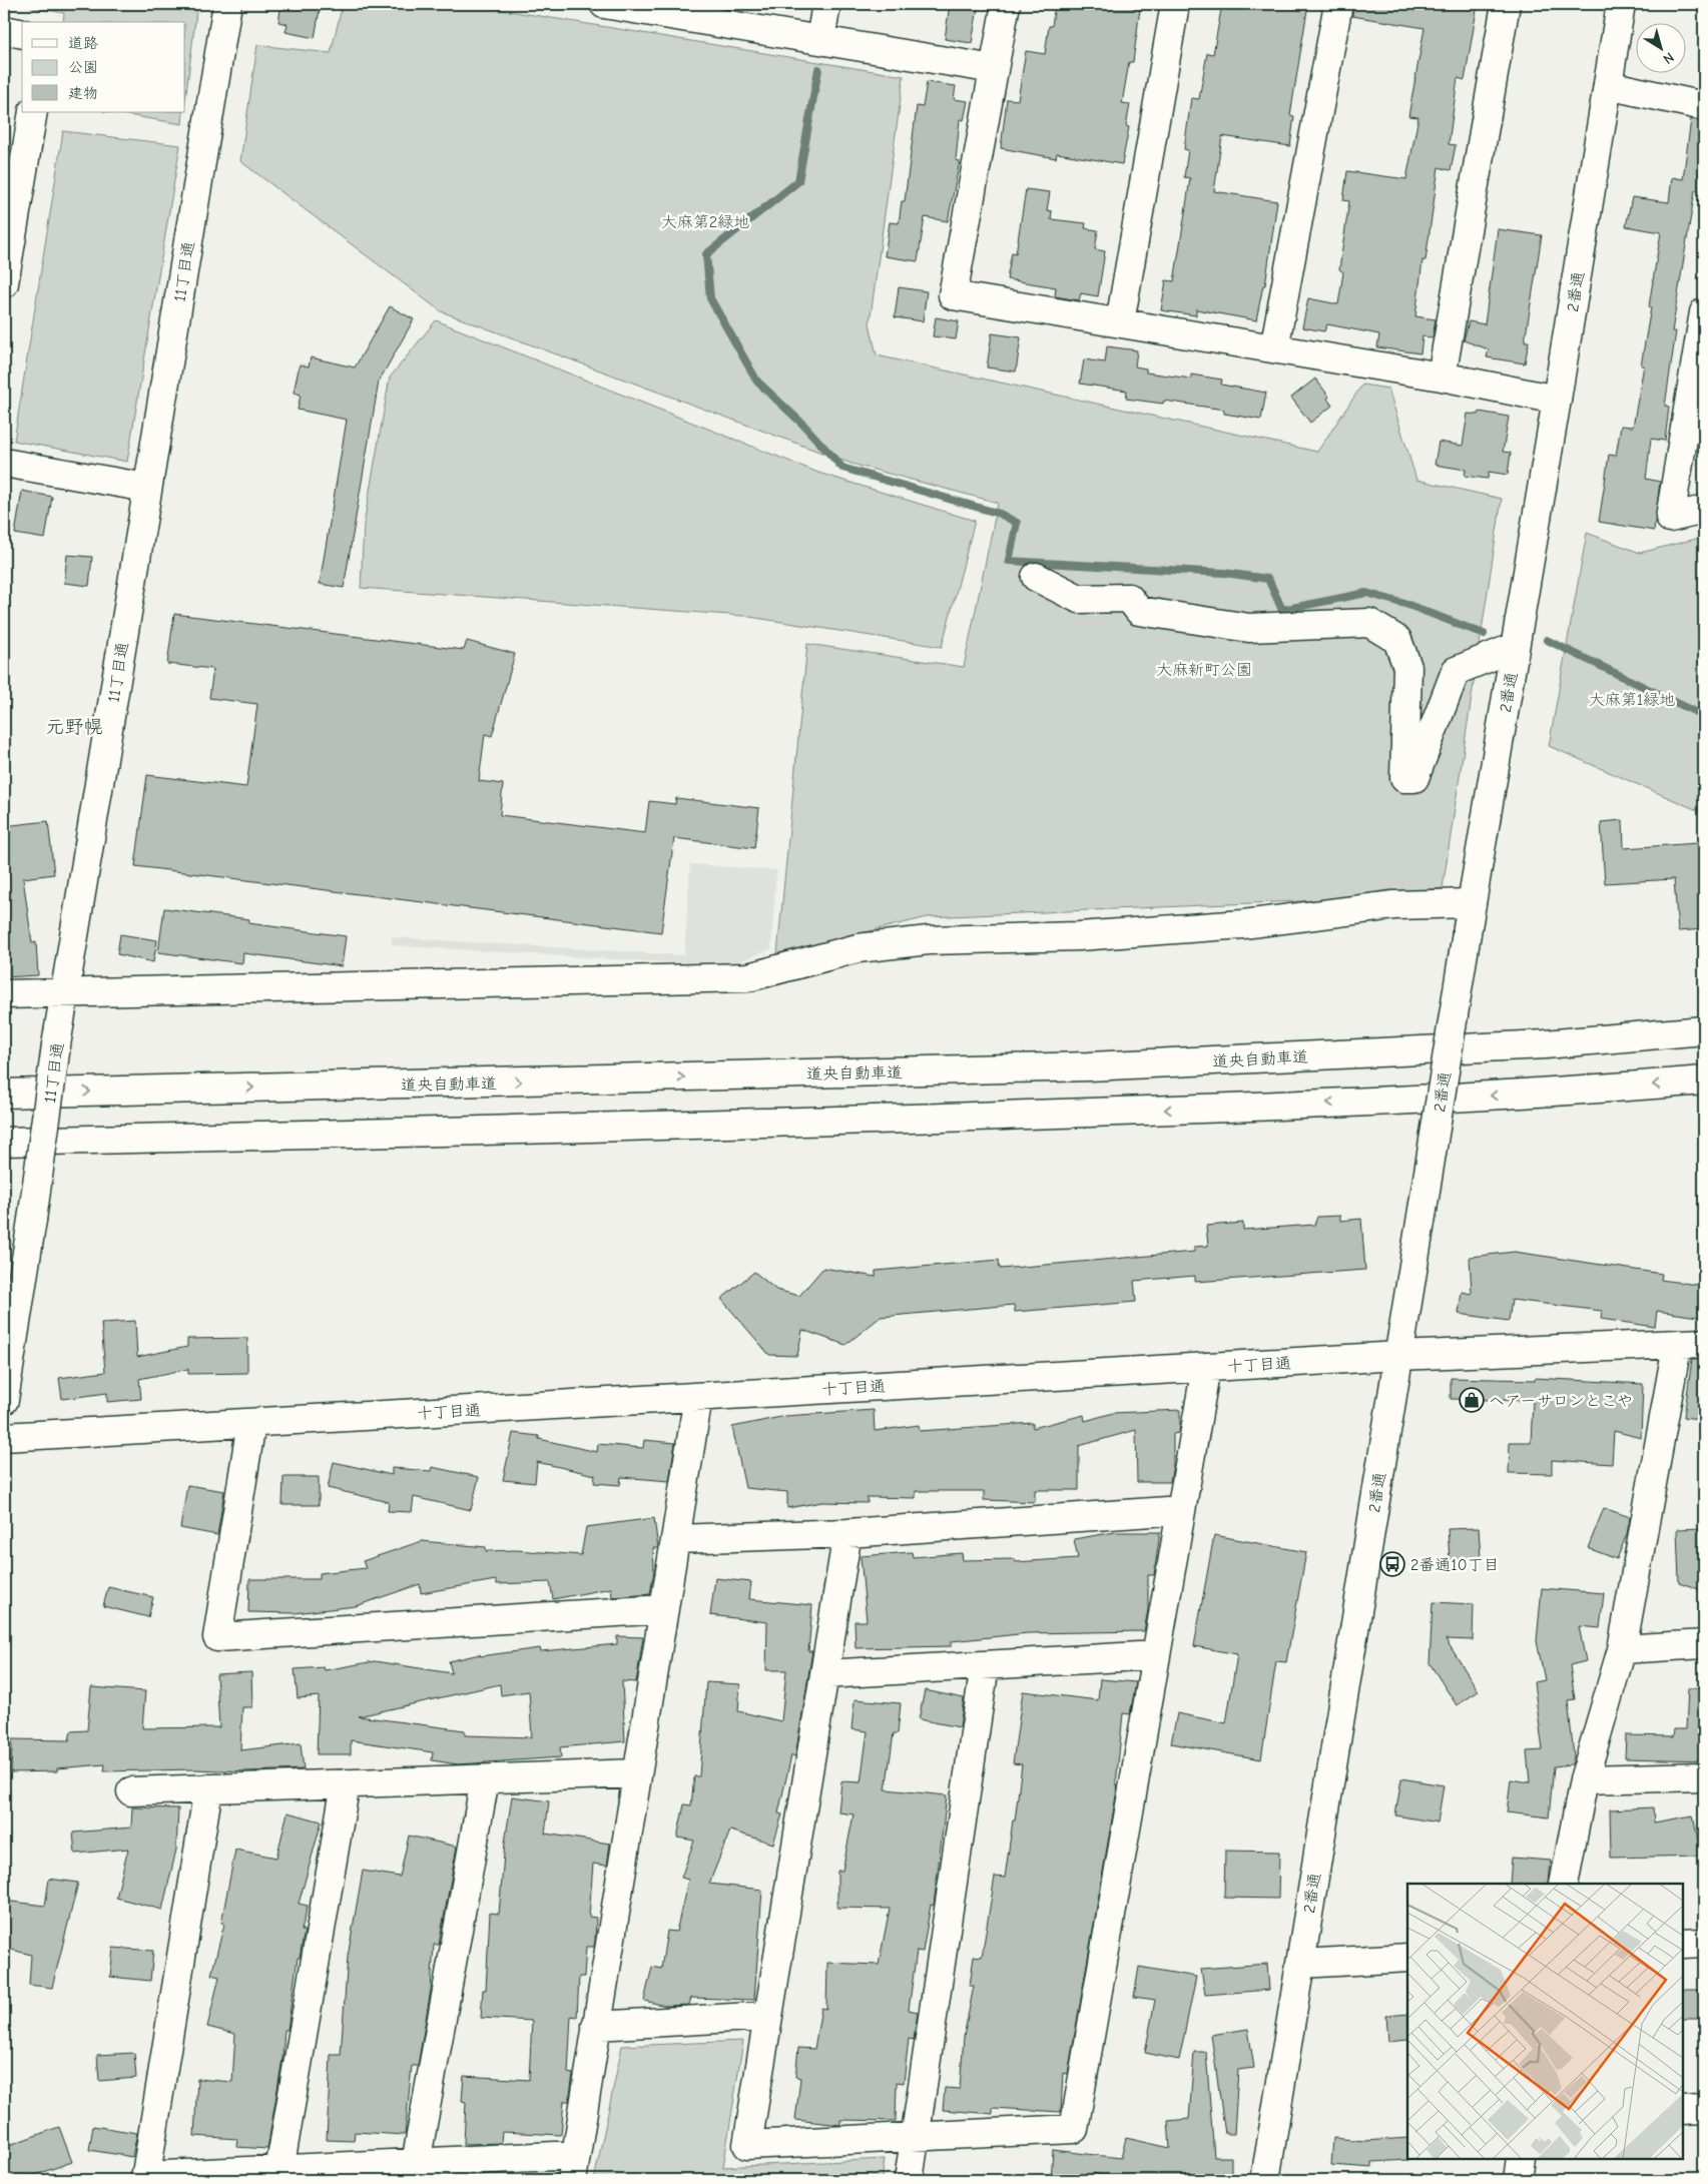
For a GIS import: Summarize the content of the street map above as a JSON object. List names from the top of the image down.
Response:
{
  "streets": {
    "main road": [
      "11丁目通",
      "2番通",
      "道央自動車道",
      "十丁目通"
    ]
  },
  "crossings": [
    ["2番通", "十丁目通"]
  ],
  "districts": ["元野幌"],
  "parks": ["大麻第2緑地", "大麻新町公園", "大麻第1緑地"],
  "places": {
    "shop": ["ヘアーサロンとこや"],
    "bus stop": ["2番通10丁目"]
  },
  "legend": ["道路", "公園", "建物"],
  "north": "bottom right"
}
